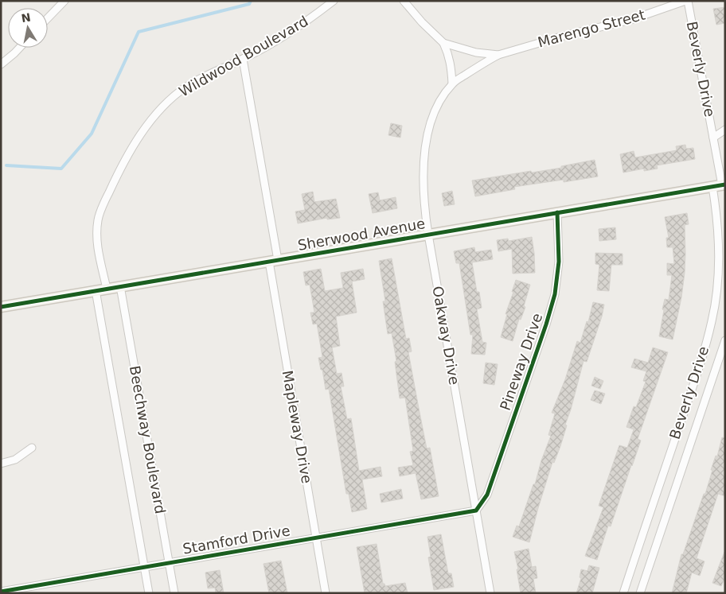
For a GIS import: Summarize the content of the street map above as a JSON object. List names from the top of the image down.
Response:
{
  "streets": {
    "street": [
      "Marengo Street",
      "Wildwood Boulevard",
      "Beverly Drive",
      "Sherwood Avenue",
      "Oakway Drive",
      "Pineway Drive",
      "Mapleway Drive",
      "Beechway Boulevard",
      "Stamford Drive"
    ]
  },
  "crossings": [
    ["Marengo Street", "Beverly Drive"],
    ["Marengo Street", "Oakway Drive"],
    ["Wildwood Boulevard", "Sherwood Avenue"],
    ["Wildwood Boulevard", "Mapleway Drive"],
    ["Beverly Drive", "Sherwood Avenue"],
    ["Sherwood Avenue", "Oakway Drive"],
    ["Sherwood Avenue", "Pineway Drive"],
    ["Sherwood Avenue", "Mapleway Drive"],
    ["Sherwood Avenue", "Beechway Boulevard"],
    ["Oakway Drive", "Pineway Drive"],
    ["Oakway Drive", "Stamford Drive"],
    ["Pineway Drive", "Stamford Drive"],
    ["Mapleway Drive", "Stamford Drive"],
    ["Beechway Boulevard", "Stamford Drive"]
  ],
  "north": "top"
}
